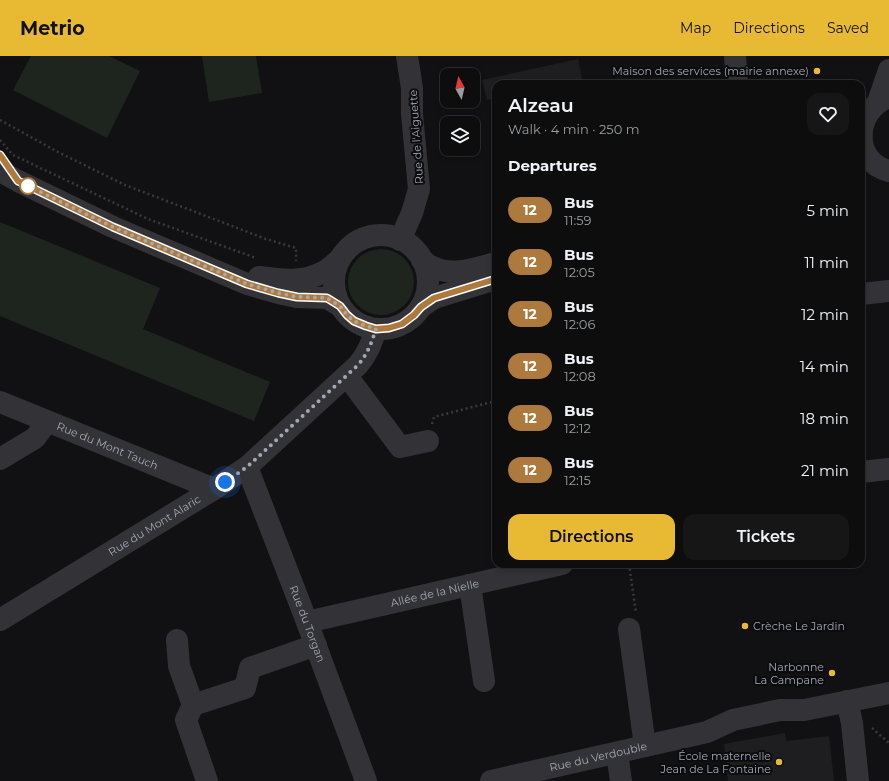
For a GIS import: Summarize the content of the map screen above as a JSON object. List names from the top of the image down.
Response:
{
  "streets": {
    "street": [
      "Rue de l'Aiguette",
      "Rue du Mont Tauch",
      "Rue du Mont Alaric",
      "Allée de la Nielle",
      "Rue du Torgan",
      "Rue du Verdouble"
    ]
  },
  "crossings": [
    ["Rue de l'Aiguette", "Rue du Mont Alaric"],
    ["Rue du Mont Tauch", "Rue du Mont Alaric"],
    ["Rue du Mont Alaric", "Rue du Torgan"],
    ["Allée de la Nielle", "Rue du Torgan"]
  ],
  "places": [
    "Maison des services (mairie annexe)",
    "Crèche Le Jardin",
    "Narbonne La Campane",
    "École maternelle Jean de La Fontaine"
  ],
  "lines": ["bus line 12"],
  "north": "top",
  "page": {
    "header": "Metrio",
    "nav": ["Map", "Directions", "Saved"],
    "heading": [
      ["Alzeau", "Walk · 4 min · 250 m"],
      "Departures"
    ],
    "list": [
      {
        "mark": "12",
        "name": "Bus",
        "note": "11:59",
        "value": "5 min"
      },
      {
        "mark": "12",
        "name": "Bus",
        "note": "12:05",
        "value": "11 min"
      },
      {
        "mark": "12",
        "name": "Bus",
        "note": "12:06",
        "value": "12 min"
      },
      {
        "mark": "12",
        "name": "Bus",
        "note": "12:08",
        "value": "14 min"
      },
      {
        "mark": "12",
        "name": "Bus",
        "note": "12:12",
        "value": "18 min"
      },
      {
        "mark": "12",
        "name": "Bus",
        "note": "12:15",
        "value": "21 min"
      }
    ],
    "buttons": ["Directions", "Tickets"]
  }
}
